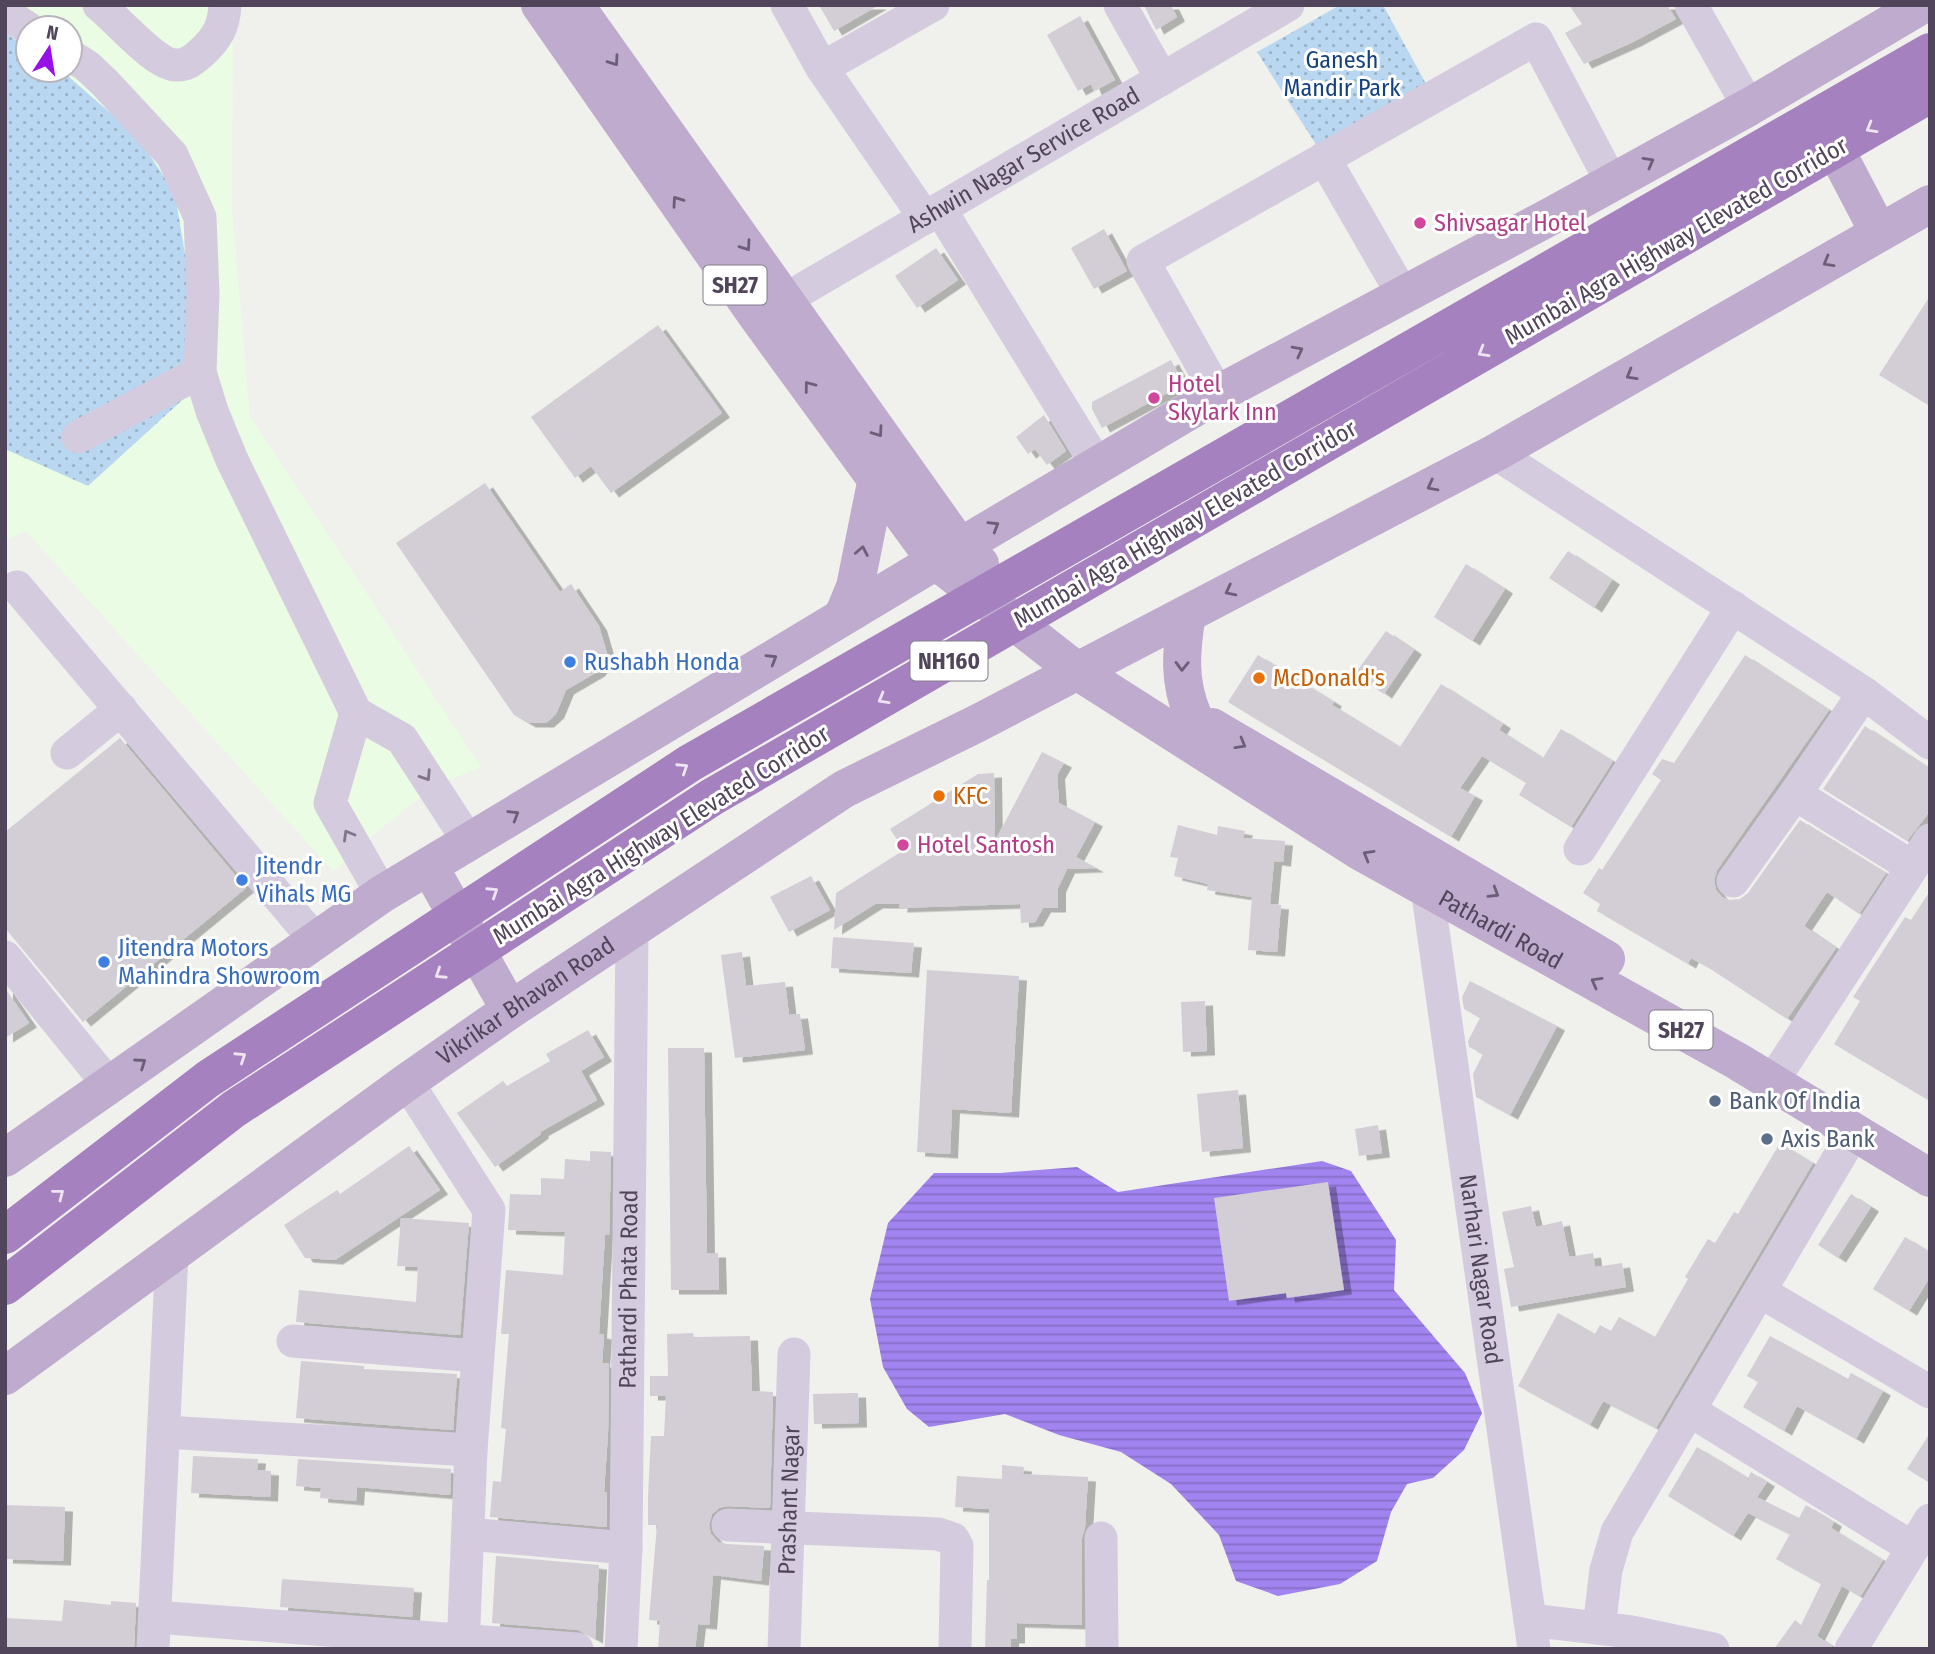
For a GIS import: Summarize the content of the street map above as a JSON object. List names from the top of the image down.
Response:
{
  "streets": {
    "highway": ["Mumbai Agra Highway Elevated Corridor", "NH160"],
    "main road": ["SH27", "Pathardi Road", "Vikrikar Bhavan Road"],
    "street": [
      "Ashwin Nagar Service Road",
      "Narhari Nagar Road",
      "Pathardi Phata Road",
      "Prashant Nagar"
    ]
  },
  "crossings": [
    ["Ashwin Nagar Service Road", "SH27"],
    ["SH27", "Pathardi Road"],
    ["SH27", "Vikrikar Bhavan Road"],
    ["Pathardi Road", "Vikrikar Bhavan Road"],
    ["Pathardi Road", "Narhari Nagar Road"],
    ["Vikrikar Bhavan Road", "Pathardi Phata Road"]
  ],
  "parks": ["Ganesh Mandir Park"],
  "places": [
    "Shivsagar Hotel",
    "Hotel Skylark Inn",
    "Rushabh Honda",
    "McDonald's",
    "KFC",
    "Hotel Santosh",
    "Jitendr Vihals MG",
    "Jitendra Motors Mahindra Showroom",
    "Bank Of India",
    "Axis Bank"
  ],
  "north": "top"
}
